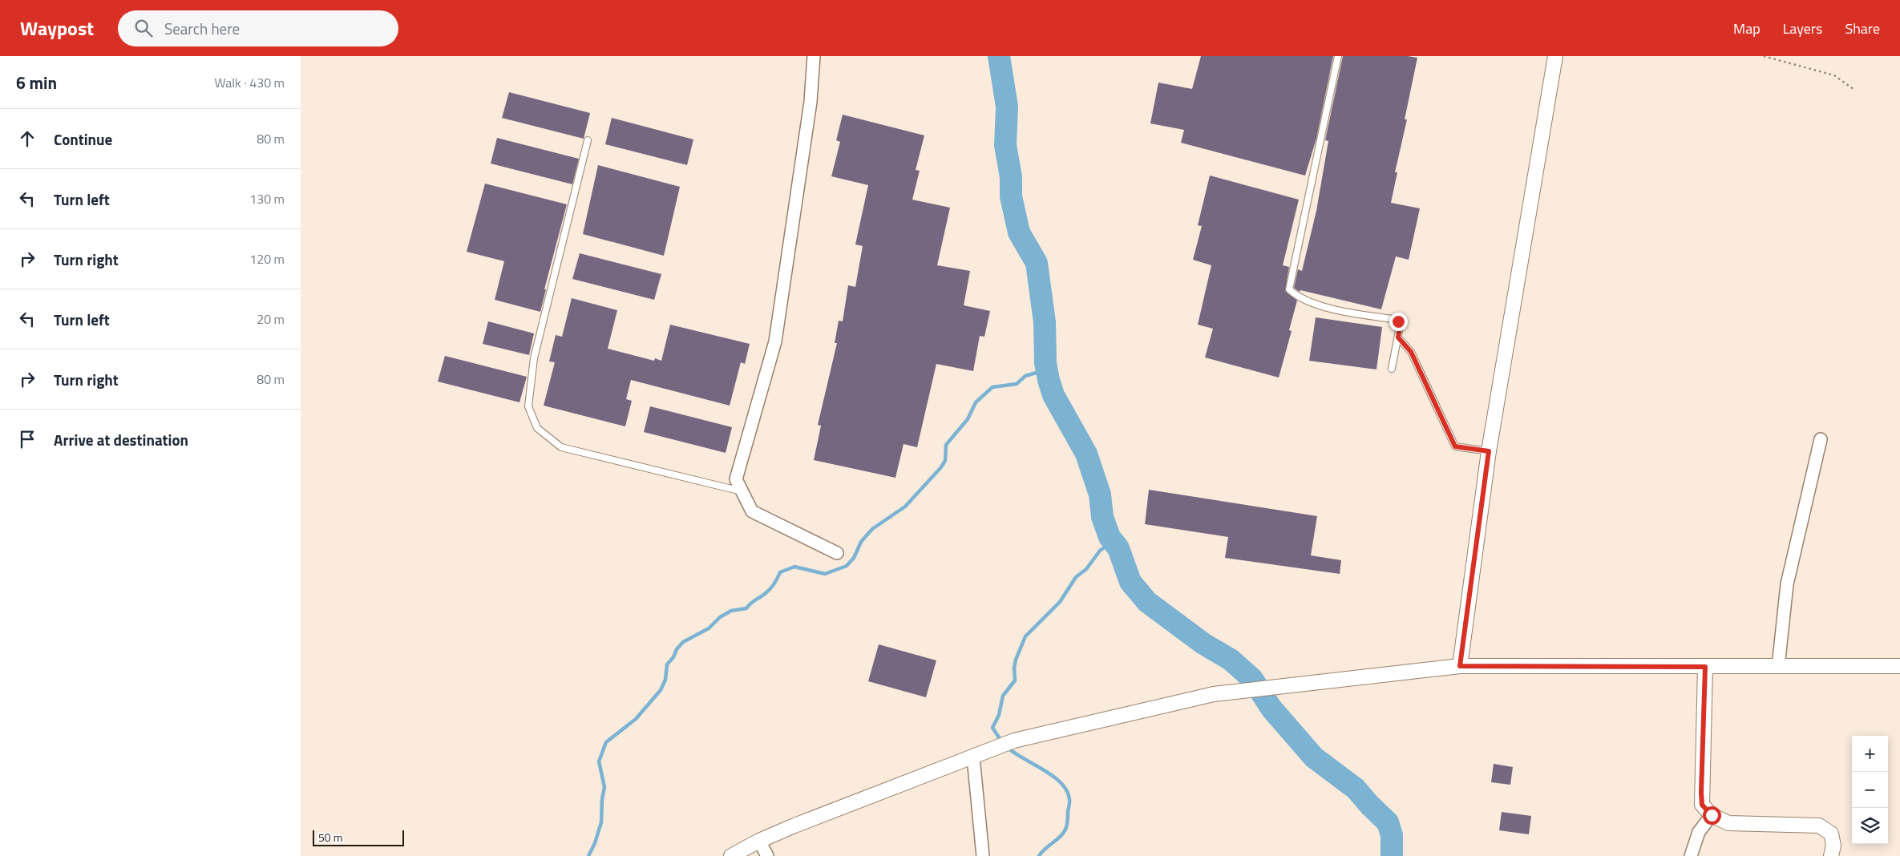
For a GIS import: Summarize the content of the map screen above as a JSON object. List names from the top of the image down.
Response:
{
  "scale_bar": "50 m",
  "page": {
    "header": "Waypost",
    "search": "Search here",
    "nav": ["Map", "Layers", "Share"],
    "heading": ["6 min", "Walk · 430 m"],
    "list": [
      ["Continue", "80 m"],
      ["Turn left", "130 m"],
      ["Turn right", "120 m"],
      ["Turn left", "20 m"],
      ["Turn right", "80 m"],
      "Arrive at destination"
    ],
    "map_buttons": ["+", "−"],
    "scale": "50 m"
  }
}
